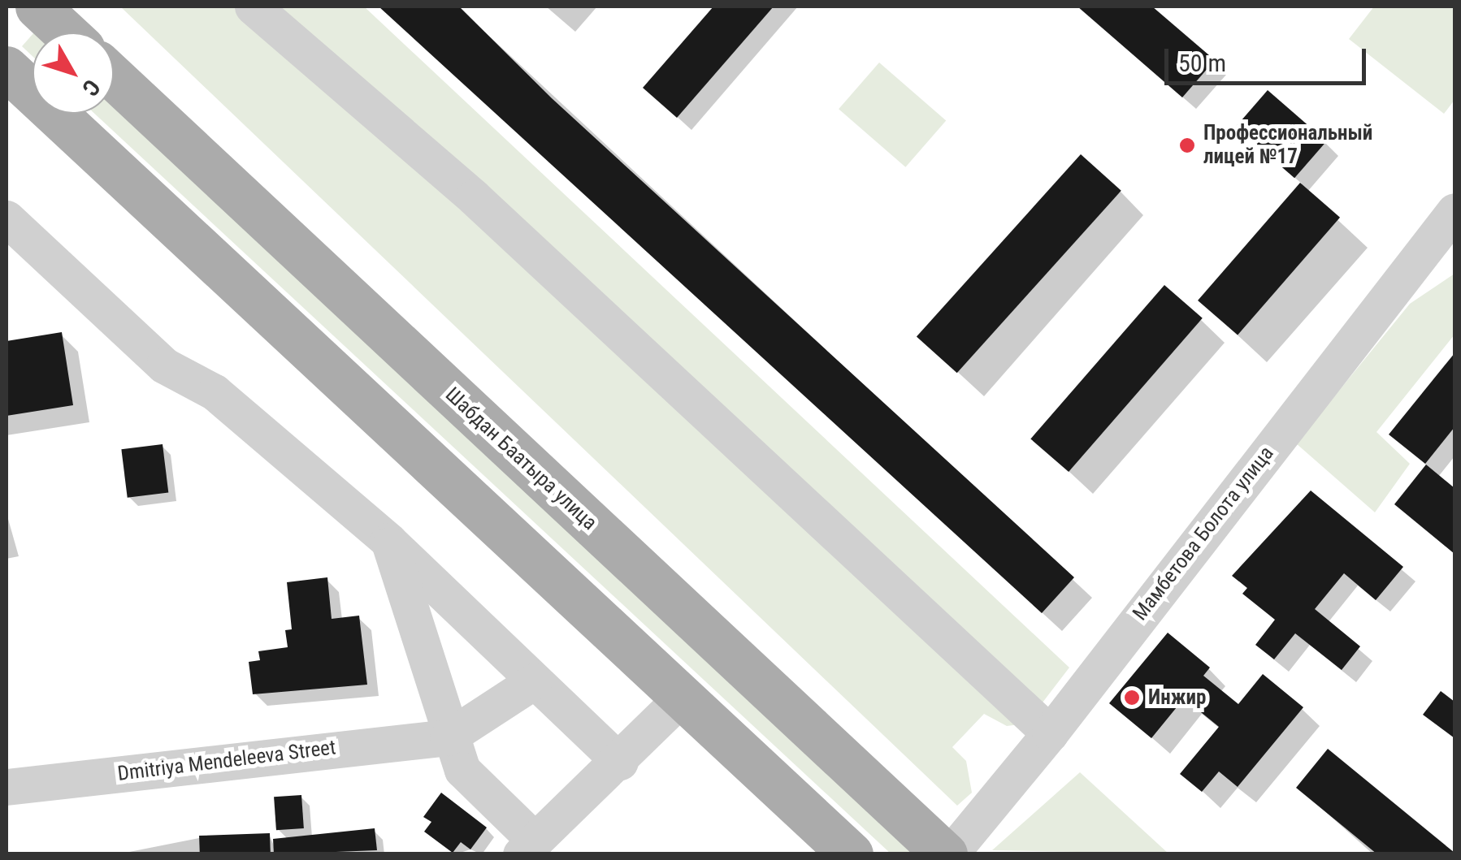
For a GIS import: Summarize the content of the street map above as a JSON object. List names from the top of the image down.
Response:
{
  "streets": {
    "main road": ["Шабдан Баатыра улица"],
    "street": ["Мамбетова Болота улица", "Dmitriya Mendeleeva Street"]
  },
  "crossings": [
    ["Шабдан Баатыра улица", "Мамбетова Болота улица"]
  ],
  "places": ["Профессиональный лицей №17", "Инжир"],
  "scale_bar": "50 m",
  "north": "bottom right"
}
